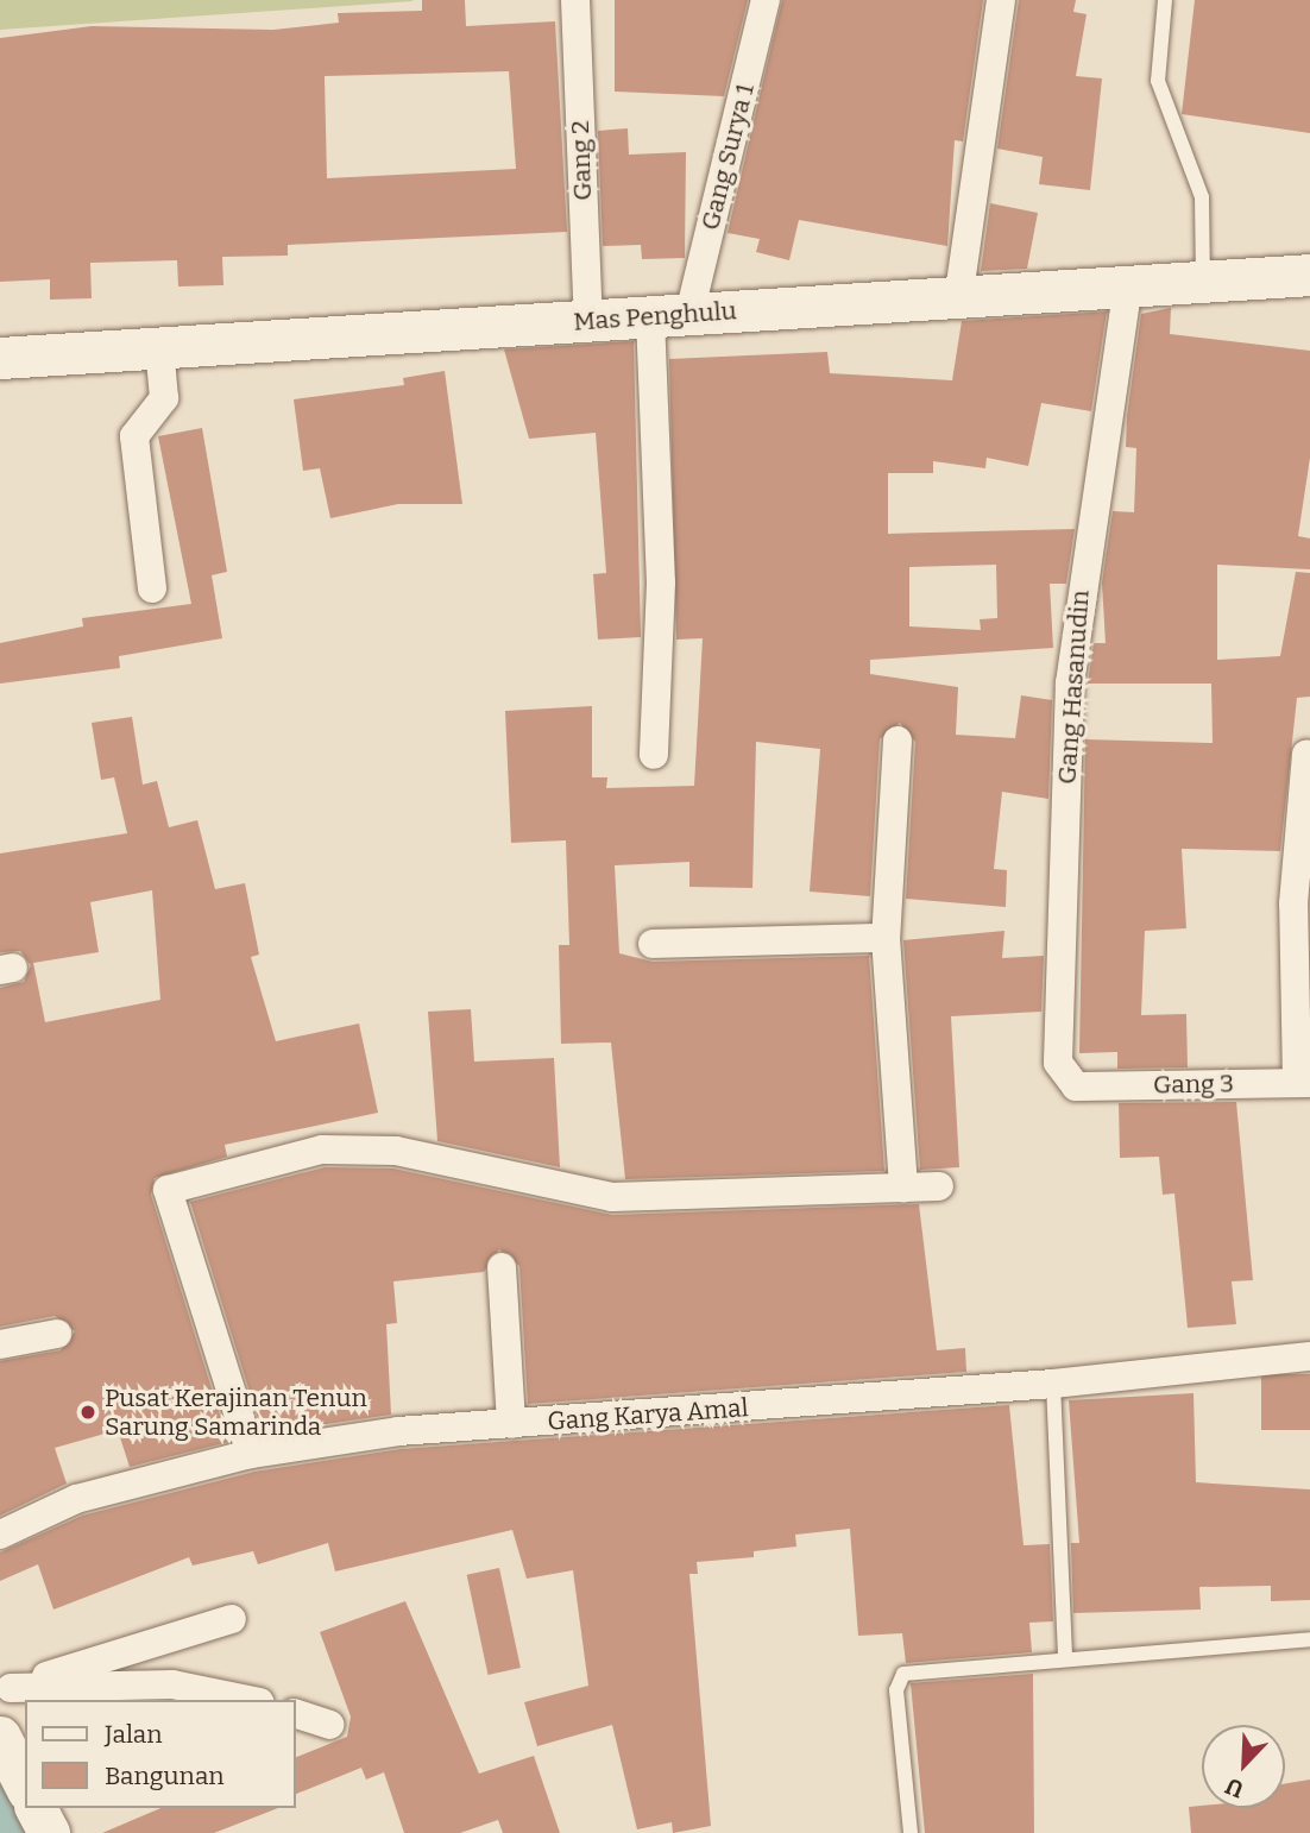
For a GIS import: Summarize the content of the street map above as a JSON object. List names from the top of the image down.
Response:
{
  "streets": {
    "street": [
      "Gang Surya 1",
      "Gang 2",
      "Mas Penghulu",
      "Gang Hasanudin",
      "Gang 3",
      "Gang Karya Amal"
    ]
  },
  "crossings": [
    ["Gang Surya 1", "Mas Penghulu"],
    ["Gang 2", "Mas Penghulu"],
    ["Mas Penghulu", "Gang Hasanudin"],
    ["Gang Hasanudin", "Gang 3"]
  ],
  "places": ["Pusat Kerajinan Tenun Sarung Samarinda"],
  "legend": ["Jalan", "Bangunan"],
  "north": "bottom left"
}
